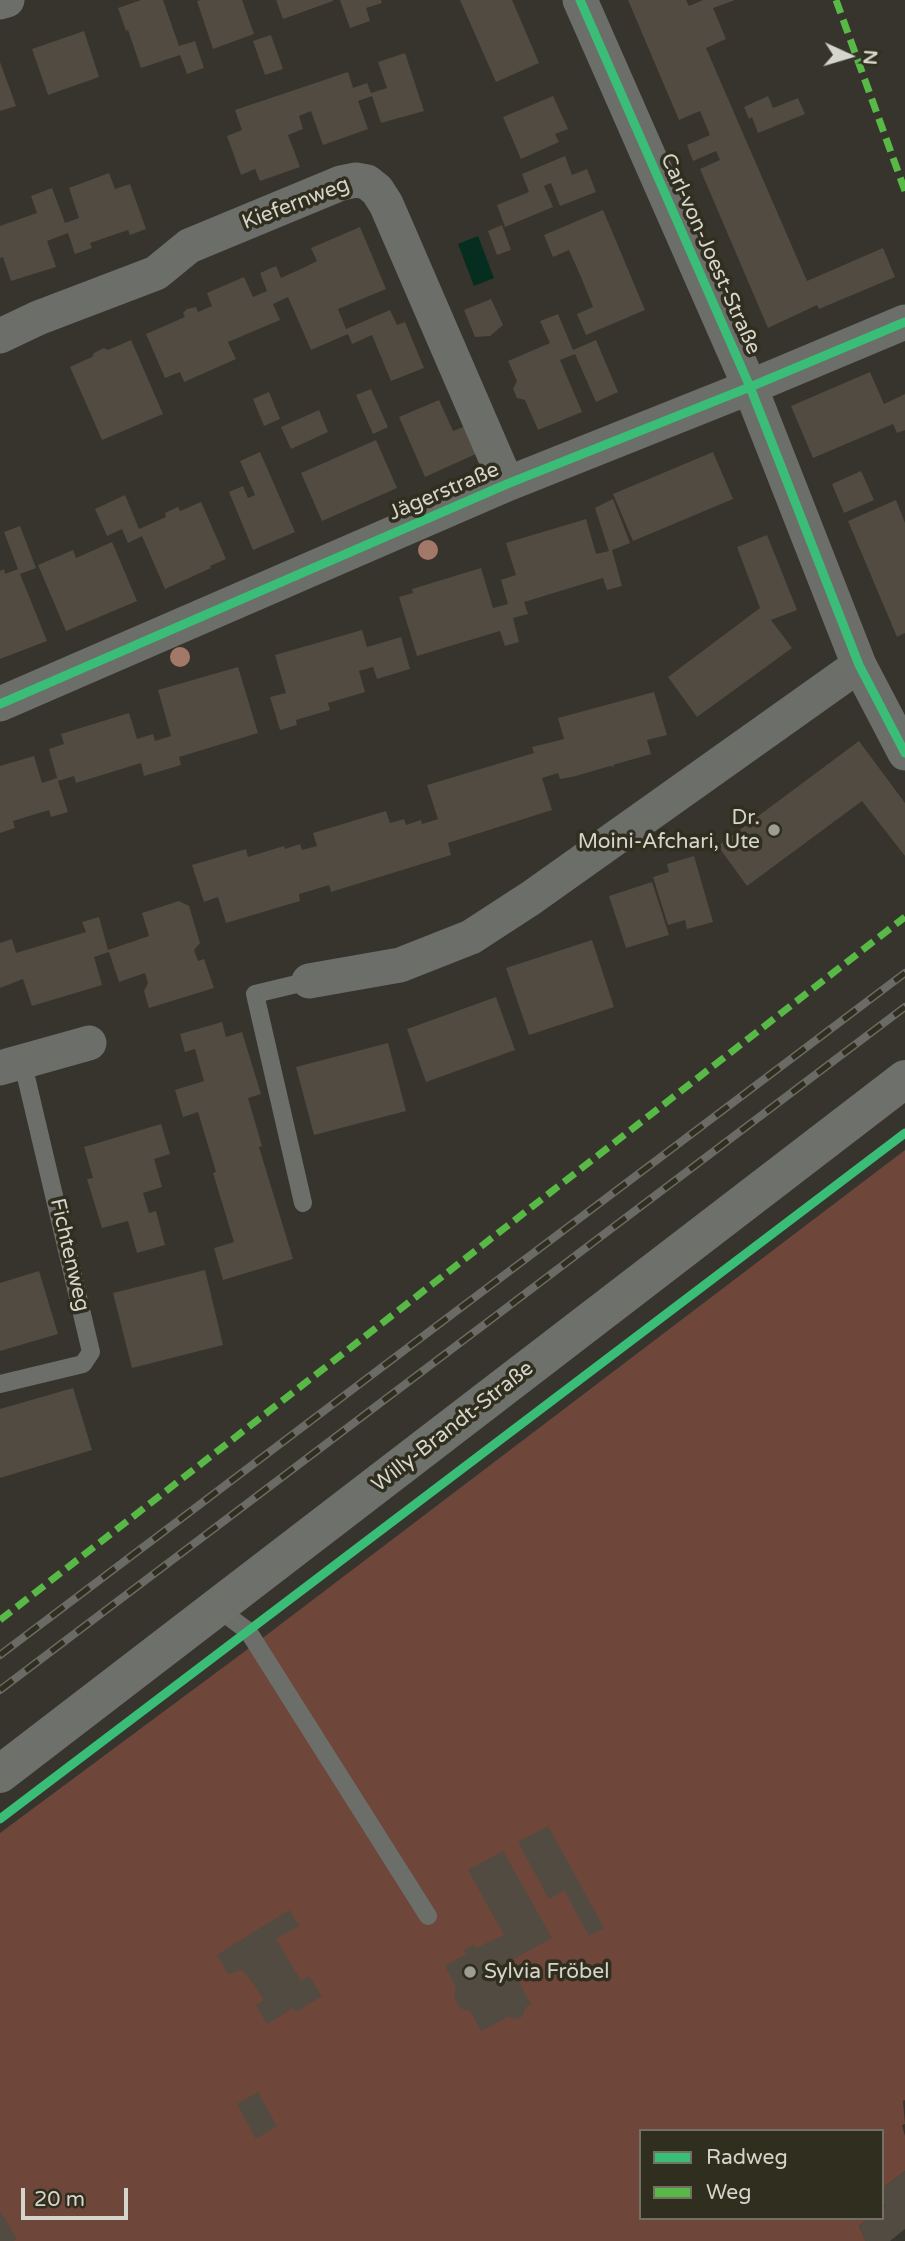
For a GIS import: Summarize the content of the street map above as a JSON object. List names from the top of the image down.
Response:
{
  "streets": {
    "main road": ["Willy-Brandt-Straße"],
    "street": [
      "Kiefernweg",
      "Carl-von-Joest-Straße",
      "Jägerstraße",
      "Fichtenweg"
    ]
  },
  "crossings": [
    ["Kiefernweg", "Jägerstraße"],
    ["Carl-von-Joest-Straße", "Jägerstraße"]
  ],
  "places": ["Dr. Moini-Afchari, Ute", "Sylvia Fröbel"],
  "legend": ["Radweg", "Weg"],
  "scale_bar": "20 m",
  "north": "right"
}
